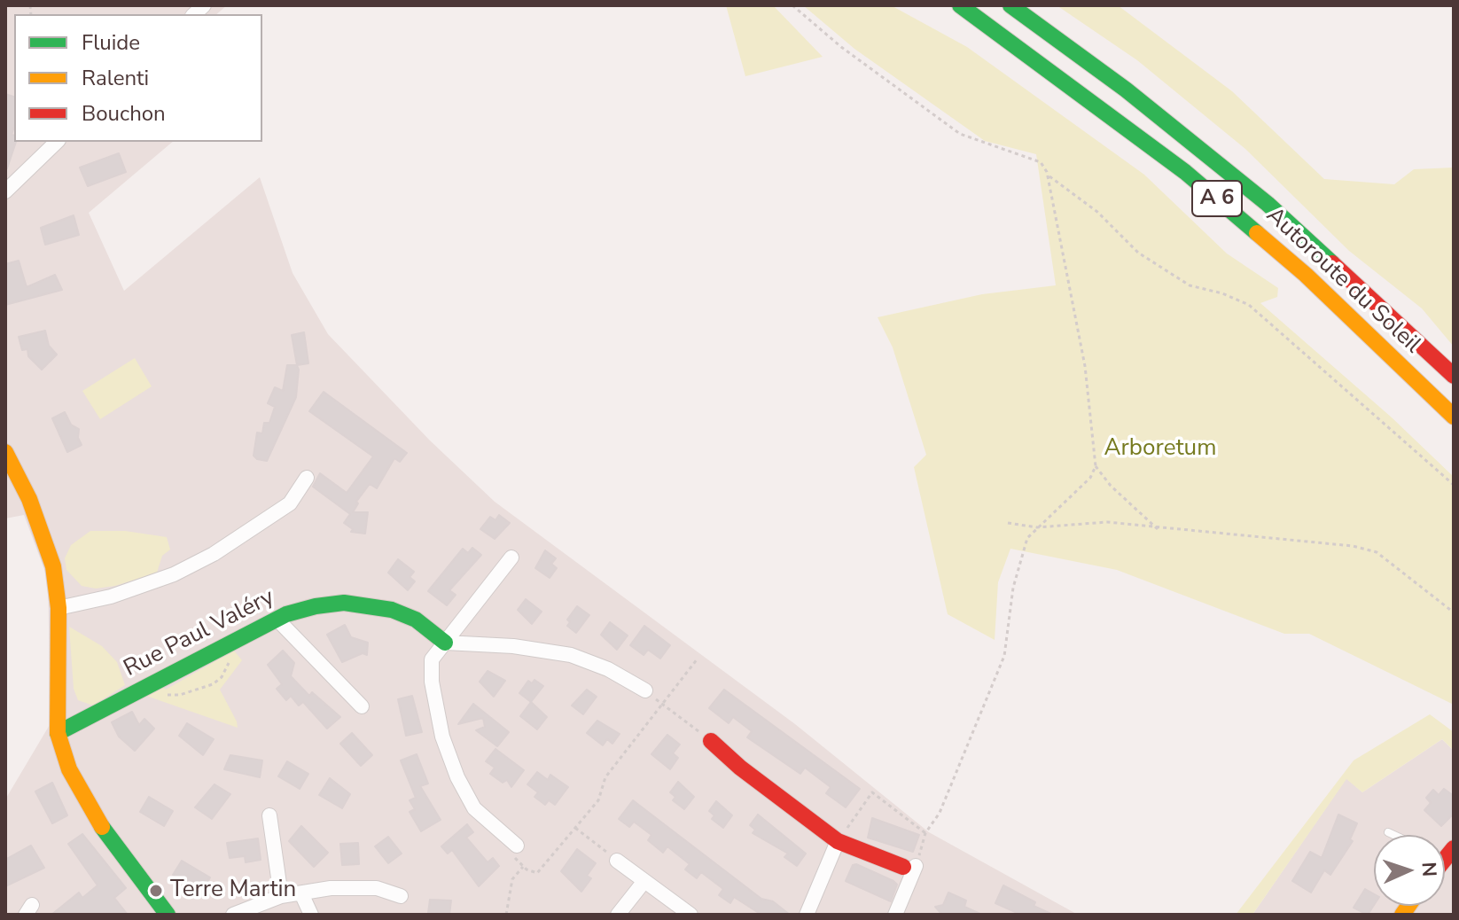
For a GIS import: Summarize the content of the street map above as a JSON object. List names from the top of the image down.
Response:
{
  "streets": {
    "main road": ["A 6", "Autoroute du Soleil", "Rue Paul Valéry"]
  },
  "parks": ["Arboretum"],
  "places": ["Terre Martin"],
  "legend": ["Fluide", "Ralenti", "Bouchon"],
  "north": "right"
}
